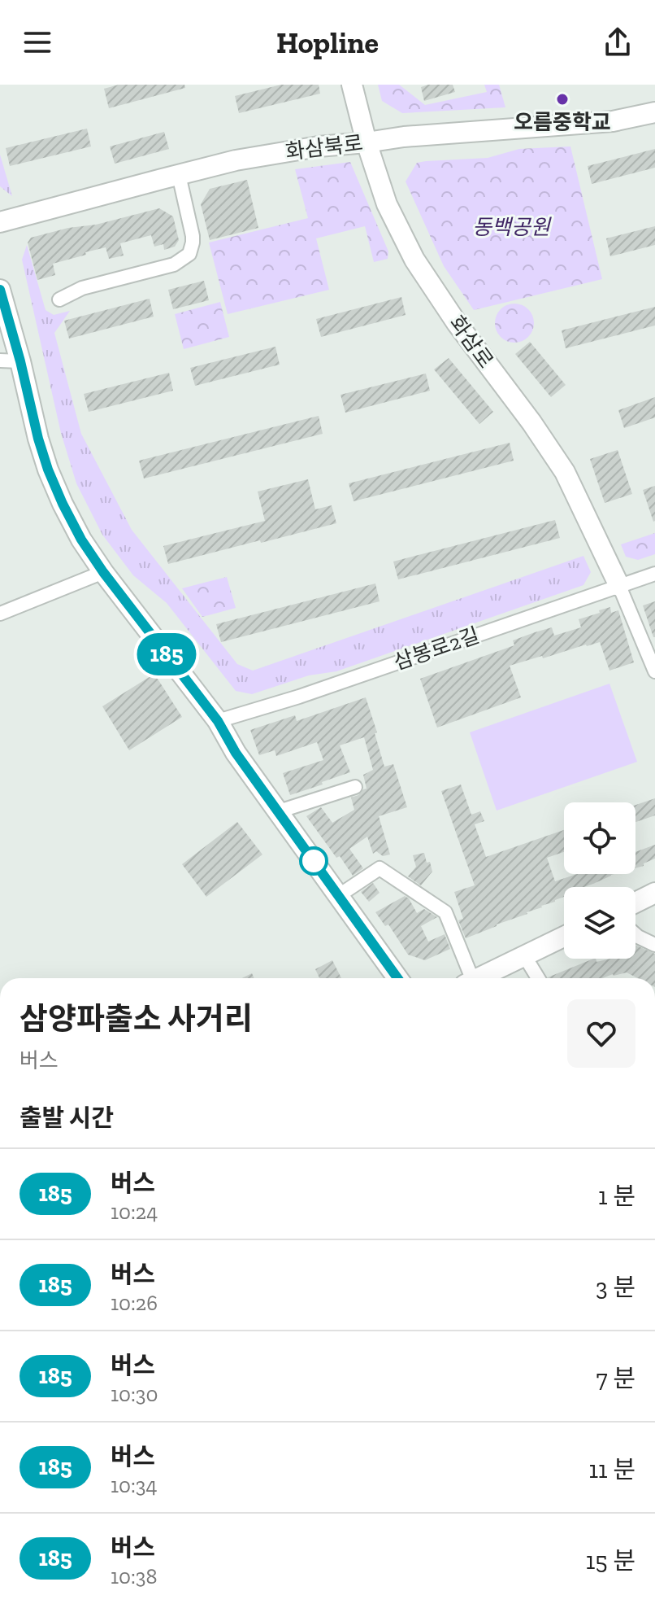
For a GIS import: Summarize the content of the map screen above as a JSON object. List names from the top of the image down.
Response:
{
  "streets": {
    "street": ["화삼북로", "화삼로", "삼봉로2길"]
  },
  "crossings": [
    ["화삼북로", "화삼로"],
    ["화삼로", "삼봉로2길"]
  ],
  "parks": ["동백공원"],
  "places": ["오름중학교"],
  "lines": ["bus line 185"],
  "page": {
    "header": "Hopline",
    "on_map": "185",
    "heading": [
      ["삼양파출소 사거리", "버스"],
      "출발 시간"
    ],
    "list": [
      {
        "mark": "185",
        "name": "버스",
        "note": "10:24",
        "value": "1 분"
      },
      {
        "mark": "185",
        "name": "버스",
        "note": "10:26",
        "value": "3 분"
      },
      {
        "mark": "185",
        "name": "버스",
        "note": "10:30",
        "value": "7 분"
      },
      {
        "mark": "185",
        "name": "버스",
        "note": "10:34",
        "value": "11 분"
      },
      {
        "mark": "185",
        "name": "버스",
        "note": "10:38",
        "value": "15 분"
      }
    ]
  }
}
